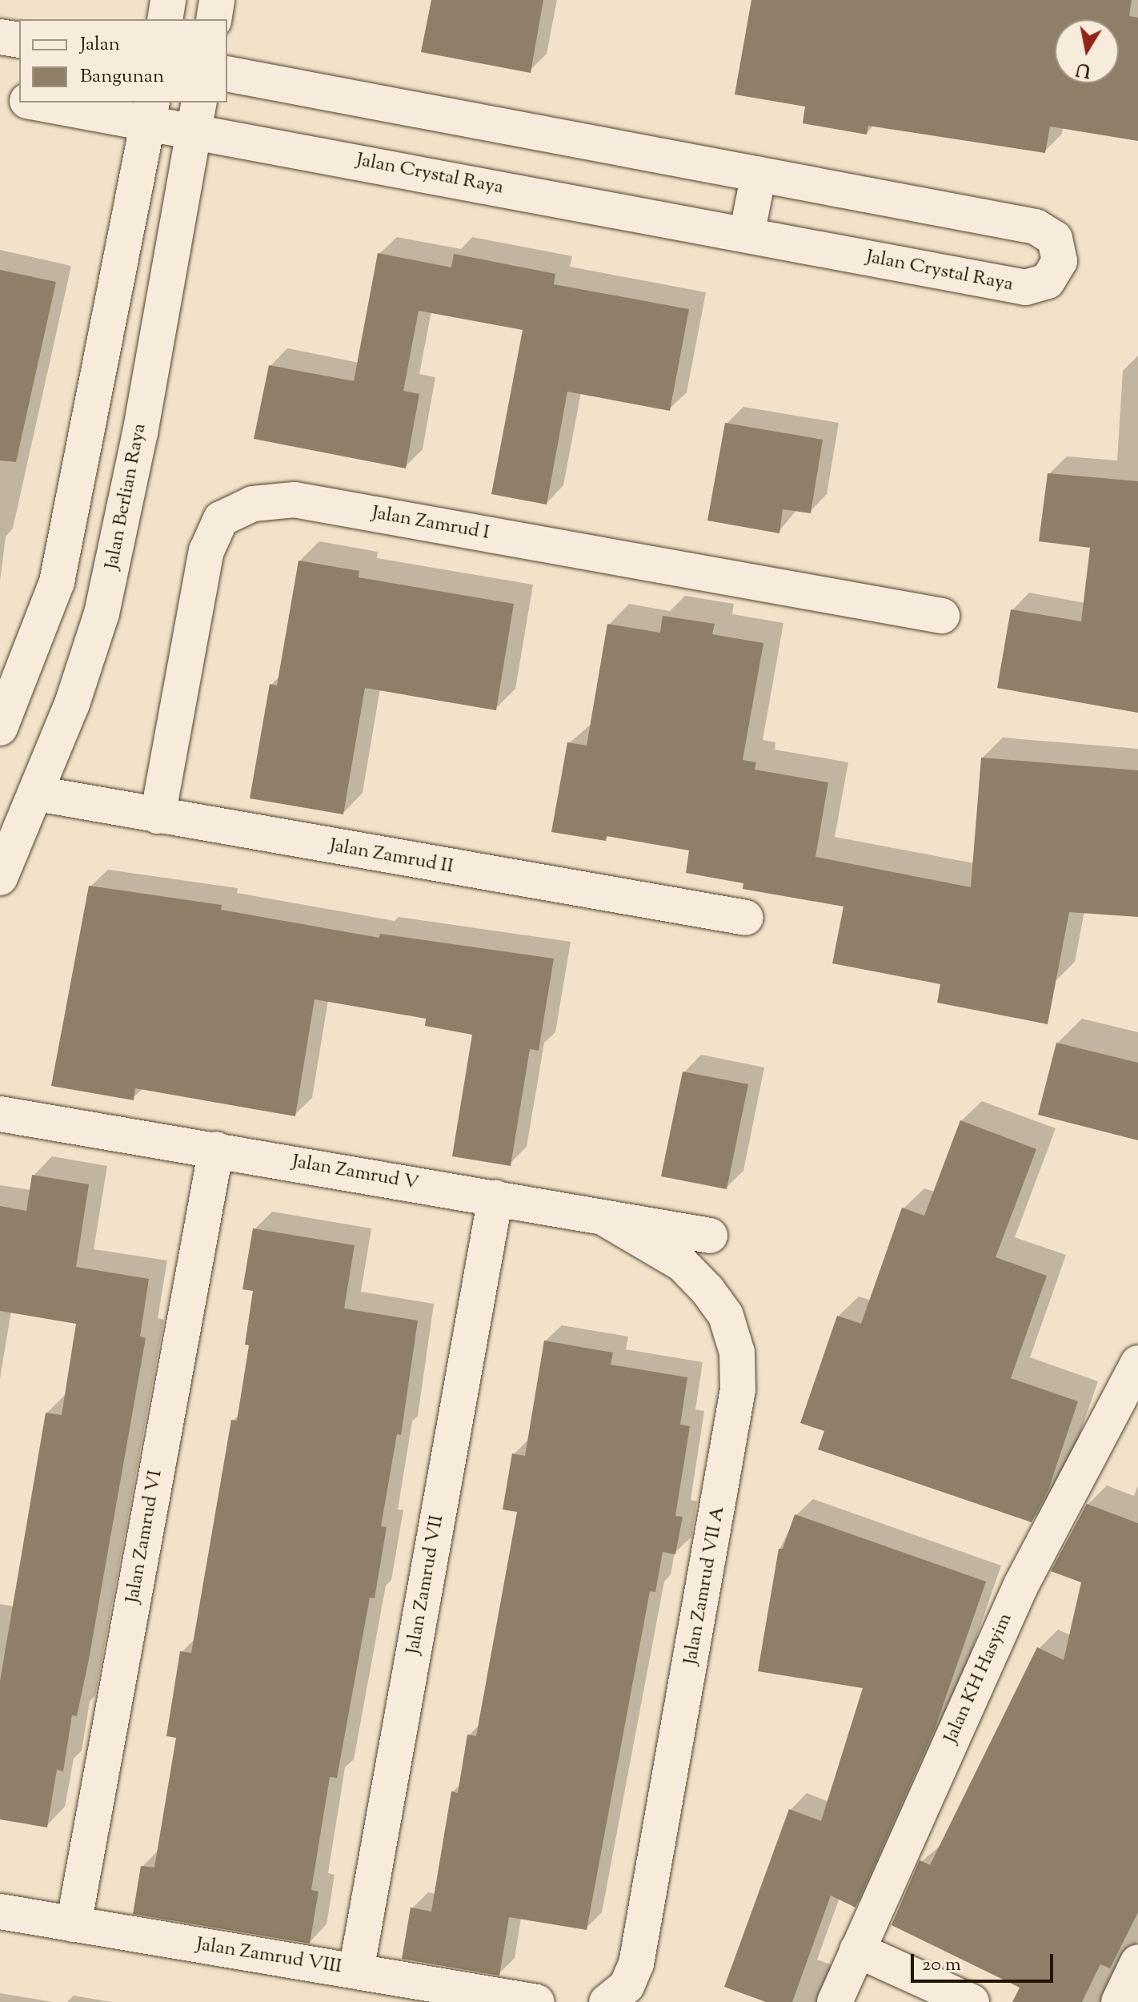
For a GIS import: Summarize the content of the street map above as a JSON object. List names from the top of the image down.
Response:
{
  "streets": {
    "street": [
      "Jalan Crystal Raya",
      "Jalan Berlian Raya",
      "Jalan Zamrud I",
      "Jalan Zamrud II",
      "Jalan Zamrud V",
      "Jalan Zamrud VI",
      "Jalan Zamrud VII",
      "Jalan Zamrud VII A",
      "Jalan KH Hasyim",
      "Jalan Zamrud VIII"
    ]
  },
  "crossings": [
    ["Jalan Crystal Raya", "Jalan Berlian Raya"],
    ["Jalan Berlian Raya", "Jalan Zamrud II"],
    ["Jalan Zamrud I", "Jalan Zamrud II"],
    ["Jalan Zamrud V", "Jalan Zamrud VI"],
    ["Jalan Zamrud V", "Jalan Zamrud VII"],
    ["Jalan Zamrud V", "Jalan Zamrud VII A"],
    ["Jalan Zamrud VI", "Jalan Zamrud VIII"],
    ["Jalan Zamrud VII", "Jalan Zamrud VIII"]
  ],
  "legend": ["Jalan", "Bangunan"],
  "scale_bar": "20 m",
  "north": "bottom"
}
